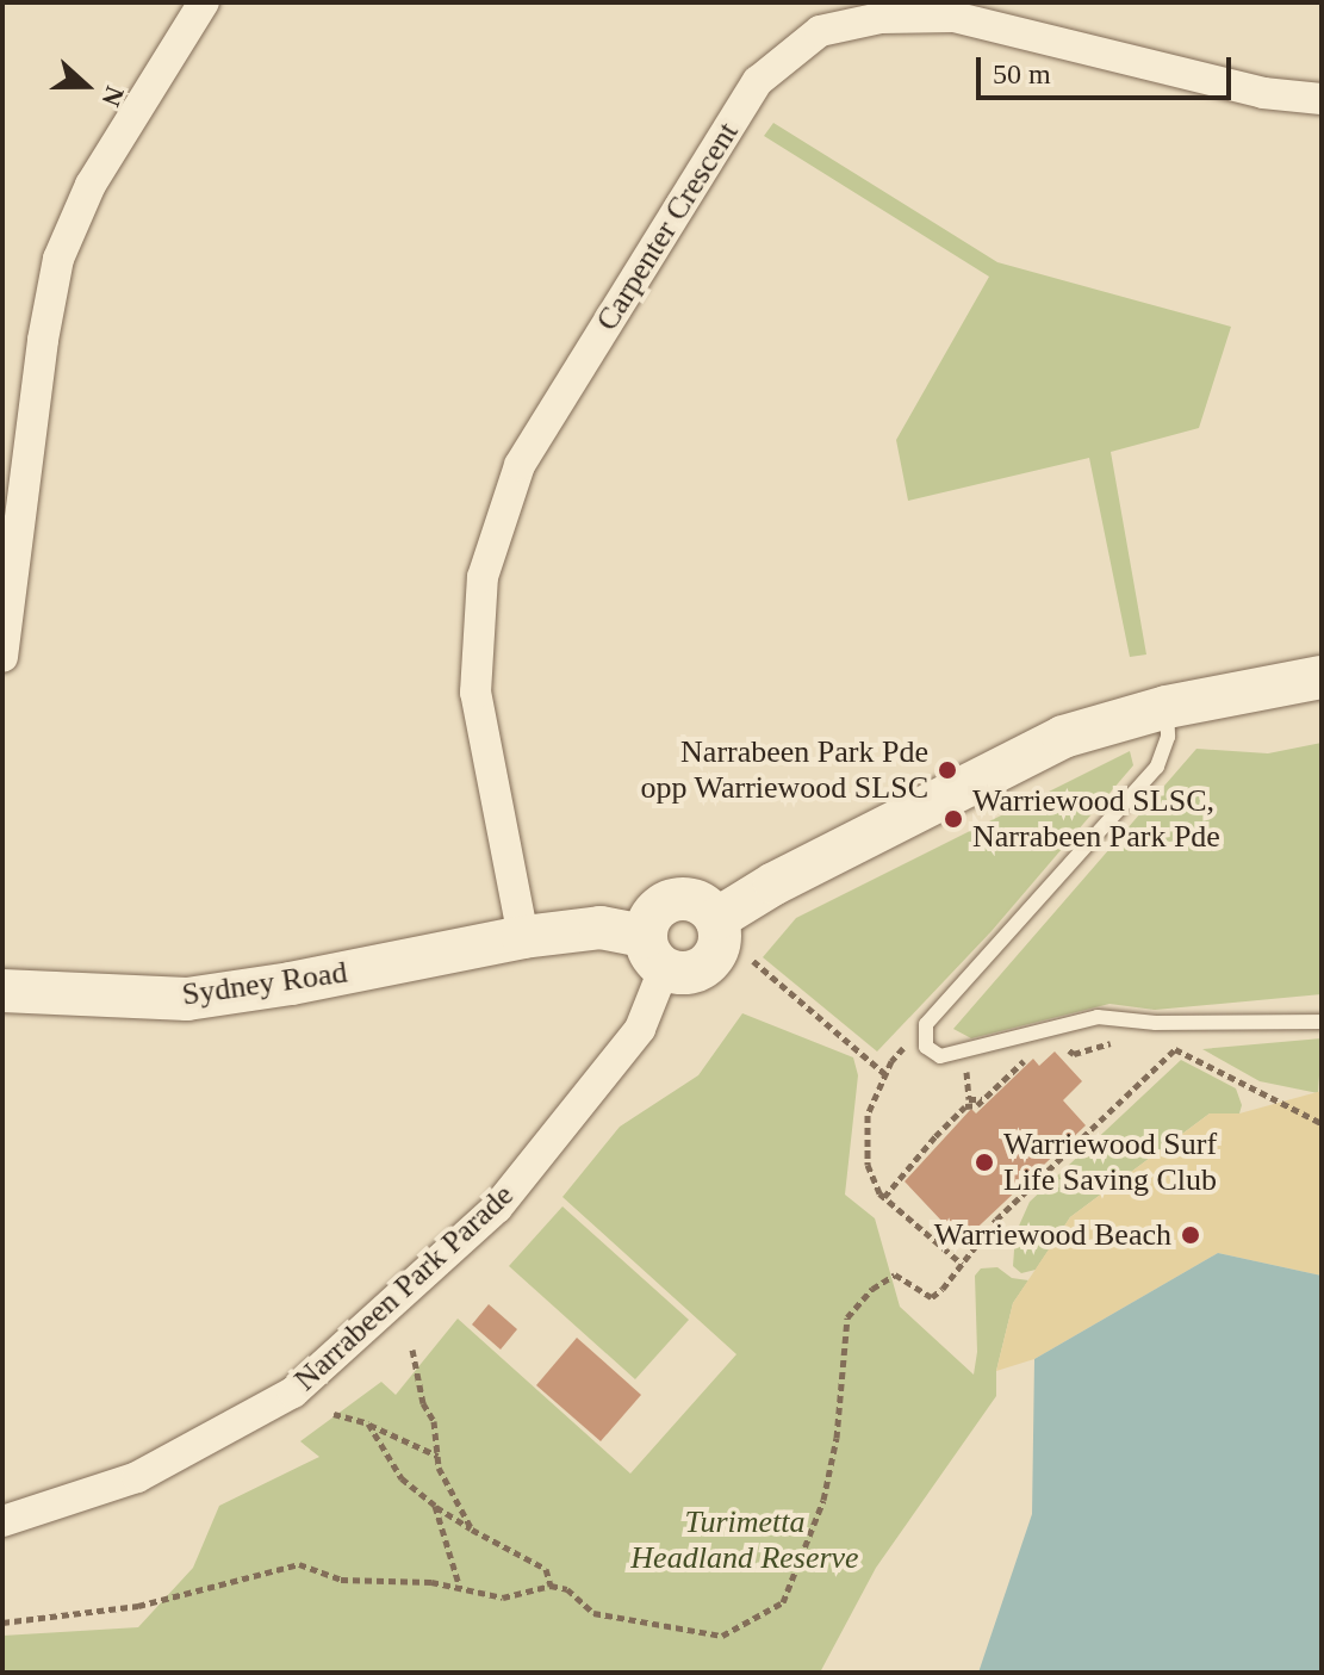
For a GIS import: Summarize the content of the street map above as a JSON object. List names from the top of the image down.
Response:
{
  "streets": {
    "street": ["Carpenter Crescent", "Sydney Road", "Narrabeen Park Parade"]
  },
  "crossings": [
    ["Carpenter Crescent", "Sydney Road"]
  ],
  "parks": ["Turimetta Headland Reserve"],
  "places": [
    "Narrabeen Park Pde opp Warriewood SLSC",
    "Warriewood SLSC, Narrabeen Park Pde",
    "Warriewood Surf Life Saving Club",
    "Warriewood Beach"
  ],
  "scale_bar": "50 m",
  "north": "right"
}
